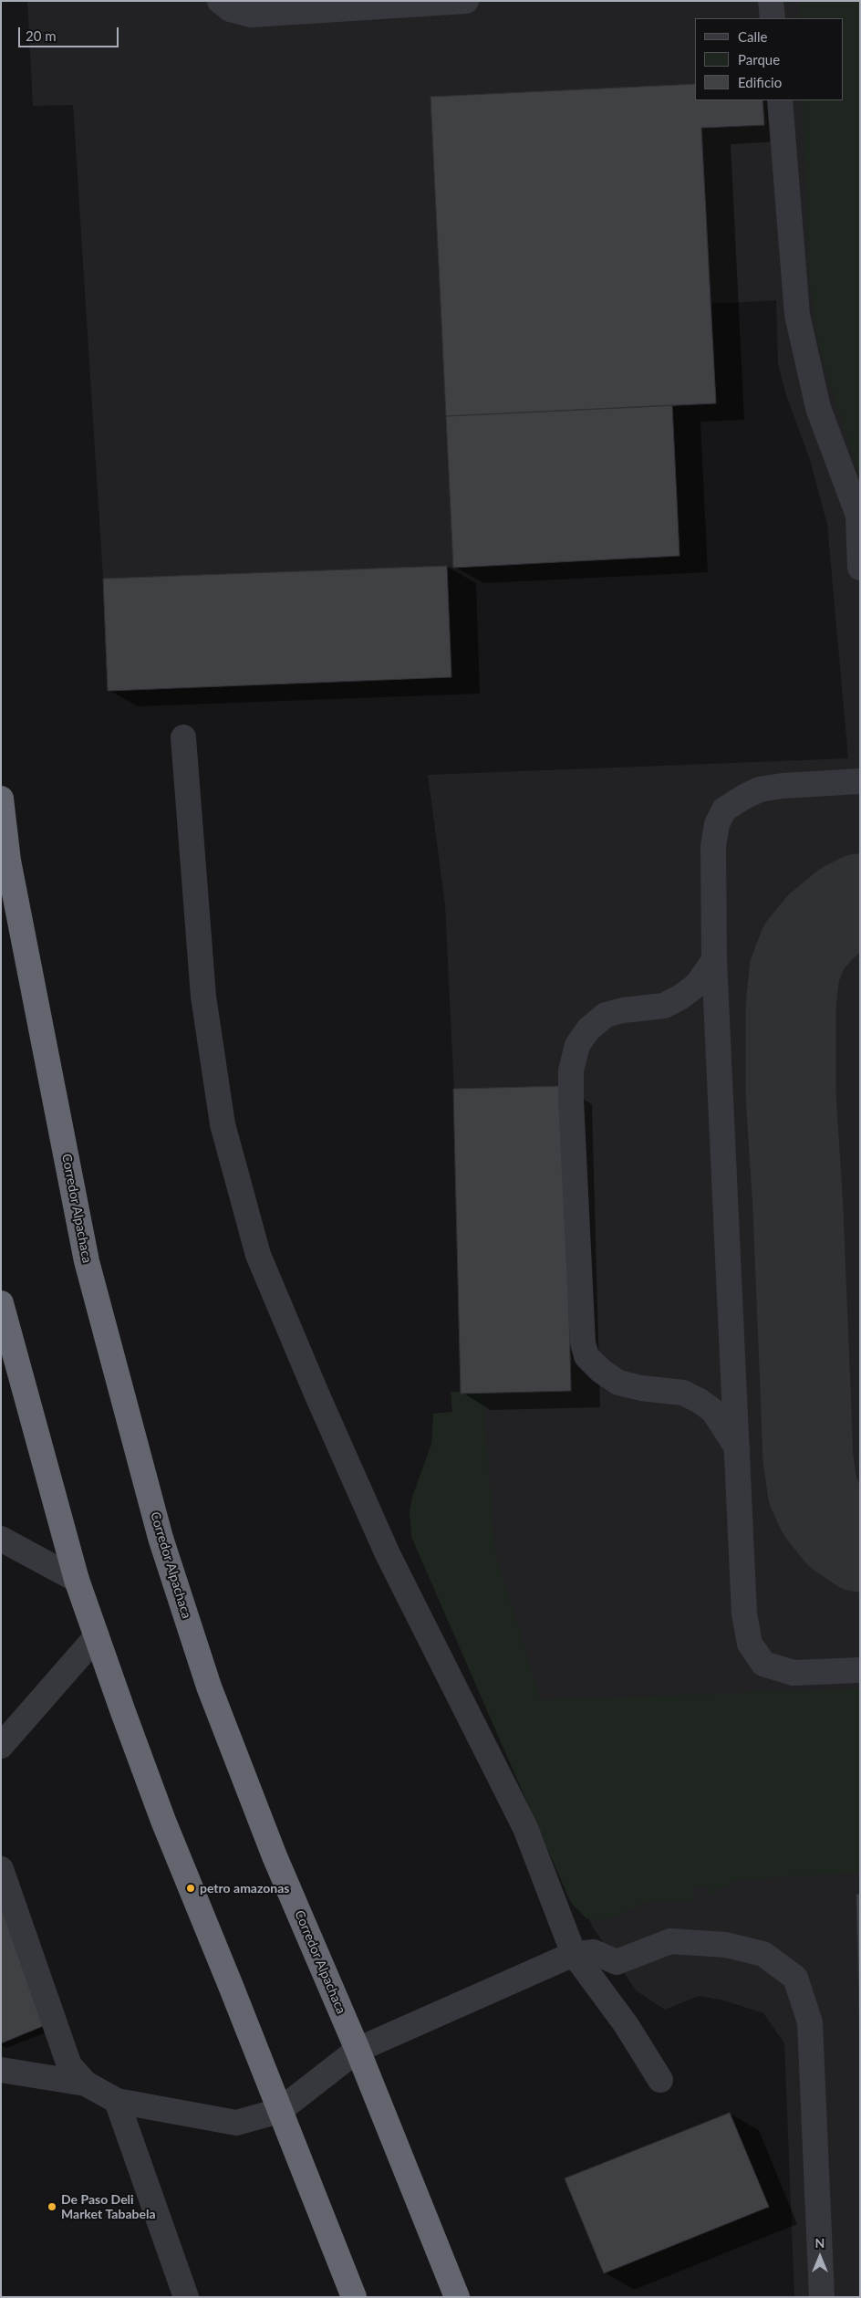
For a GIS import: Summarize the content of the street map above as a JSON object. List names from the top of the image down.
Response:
{
  "streets": {
    "highway": ["Corredor Alpachaca"]
  },
  "places": ["petro amazonas", "De Paso Deli Market Tababela"],
  "legend": ["Calle", "Parque", "Edificio"],
  "scale_bar": "20 m",
  "north": "top"
}
